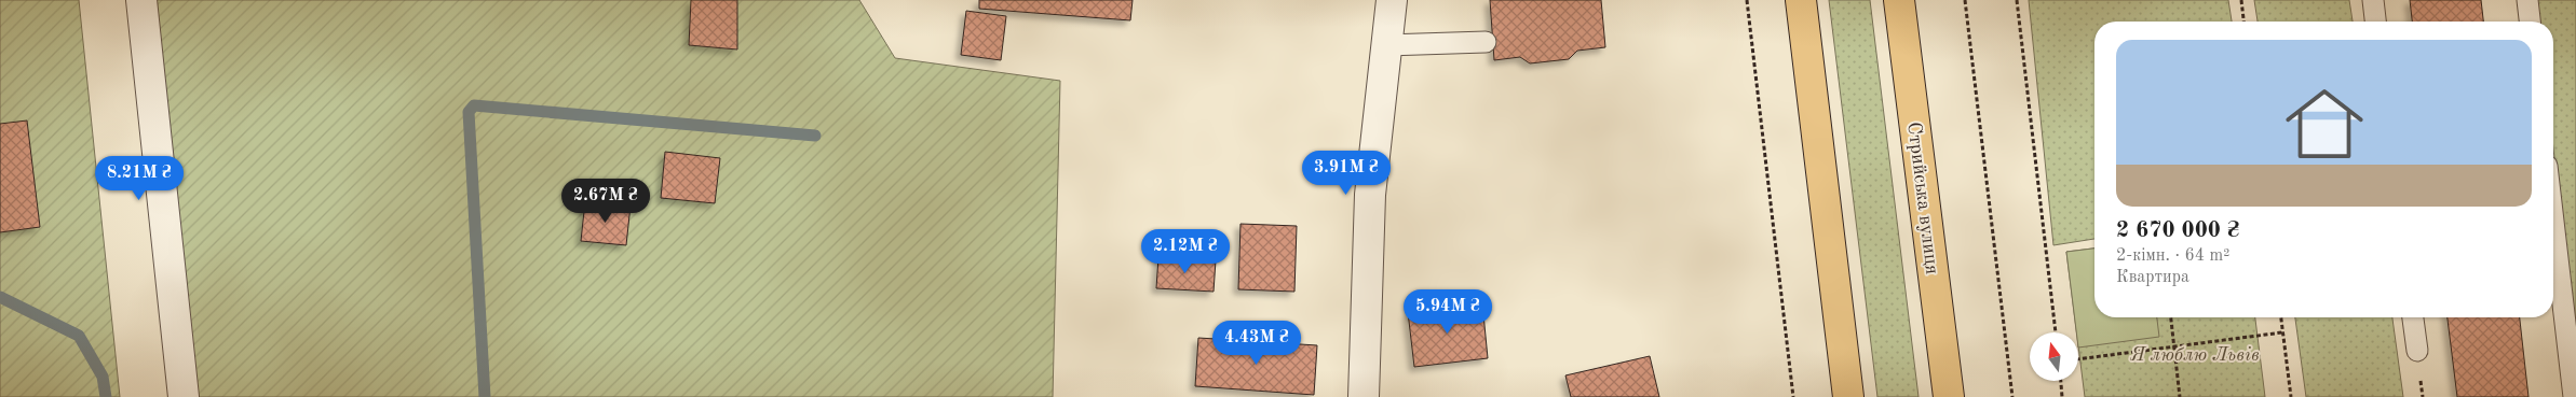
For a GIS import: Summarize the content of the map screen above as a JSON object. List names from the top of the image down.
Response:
{
  "streets": {
    "main road": ["Стрийська вулиця"]
  },
  "parks": ["Я люблю Львів"],
  "north": "top",
  "page": {
    "list": [
      {
        "name": "2 670 000 ₴",
        "note": "2-кімн. · 64 m² · Квартира"
      }
    ],
    "price": [
      "3.91M ₴",
      "8.21M ₴",
      "2.67M ₴",
      "2.12M ₴",
      "5.94M ₴",
      "4.43M ₴"
    ]
  }
}
